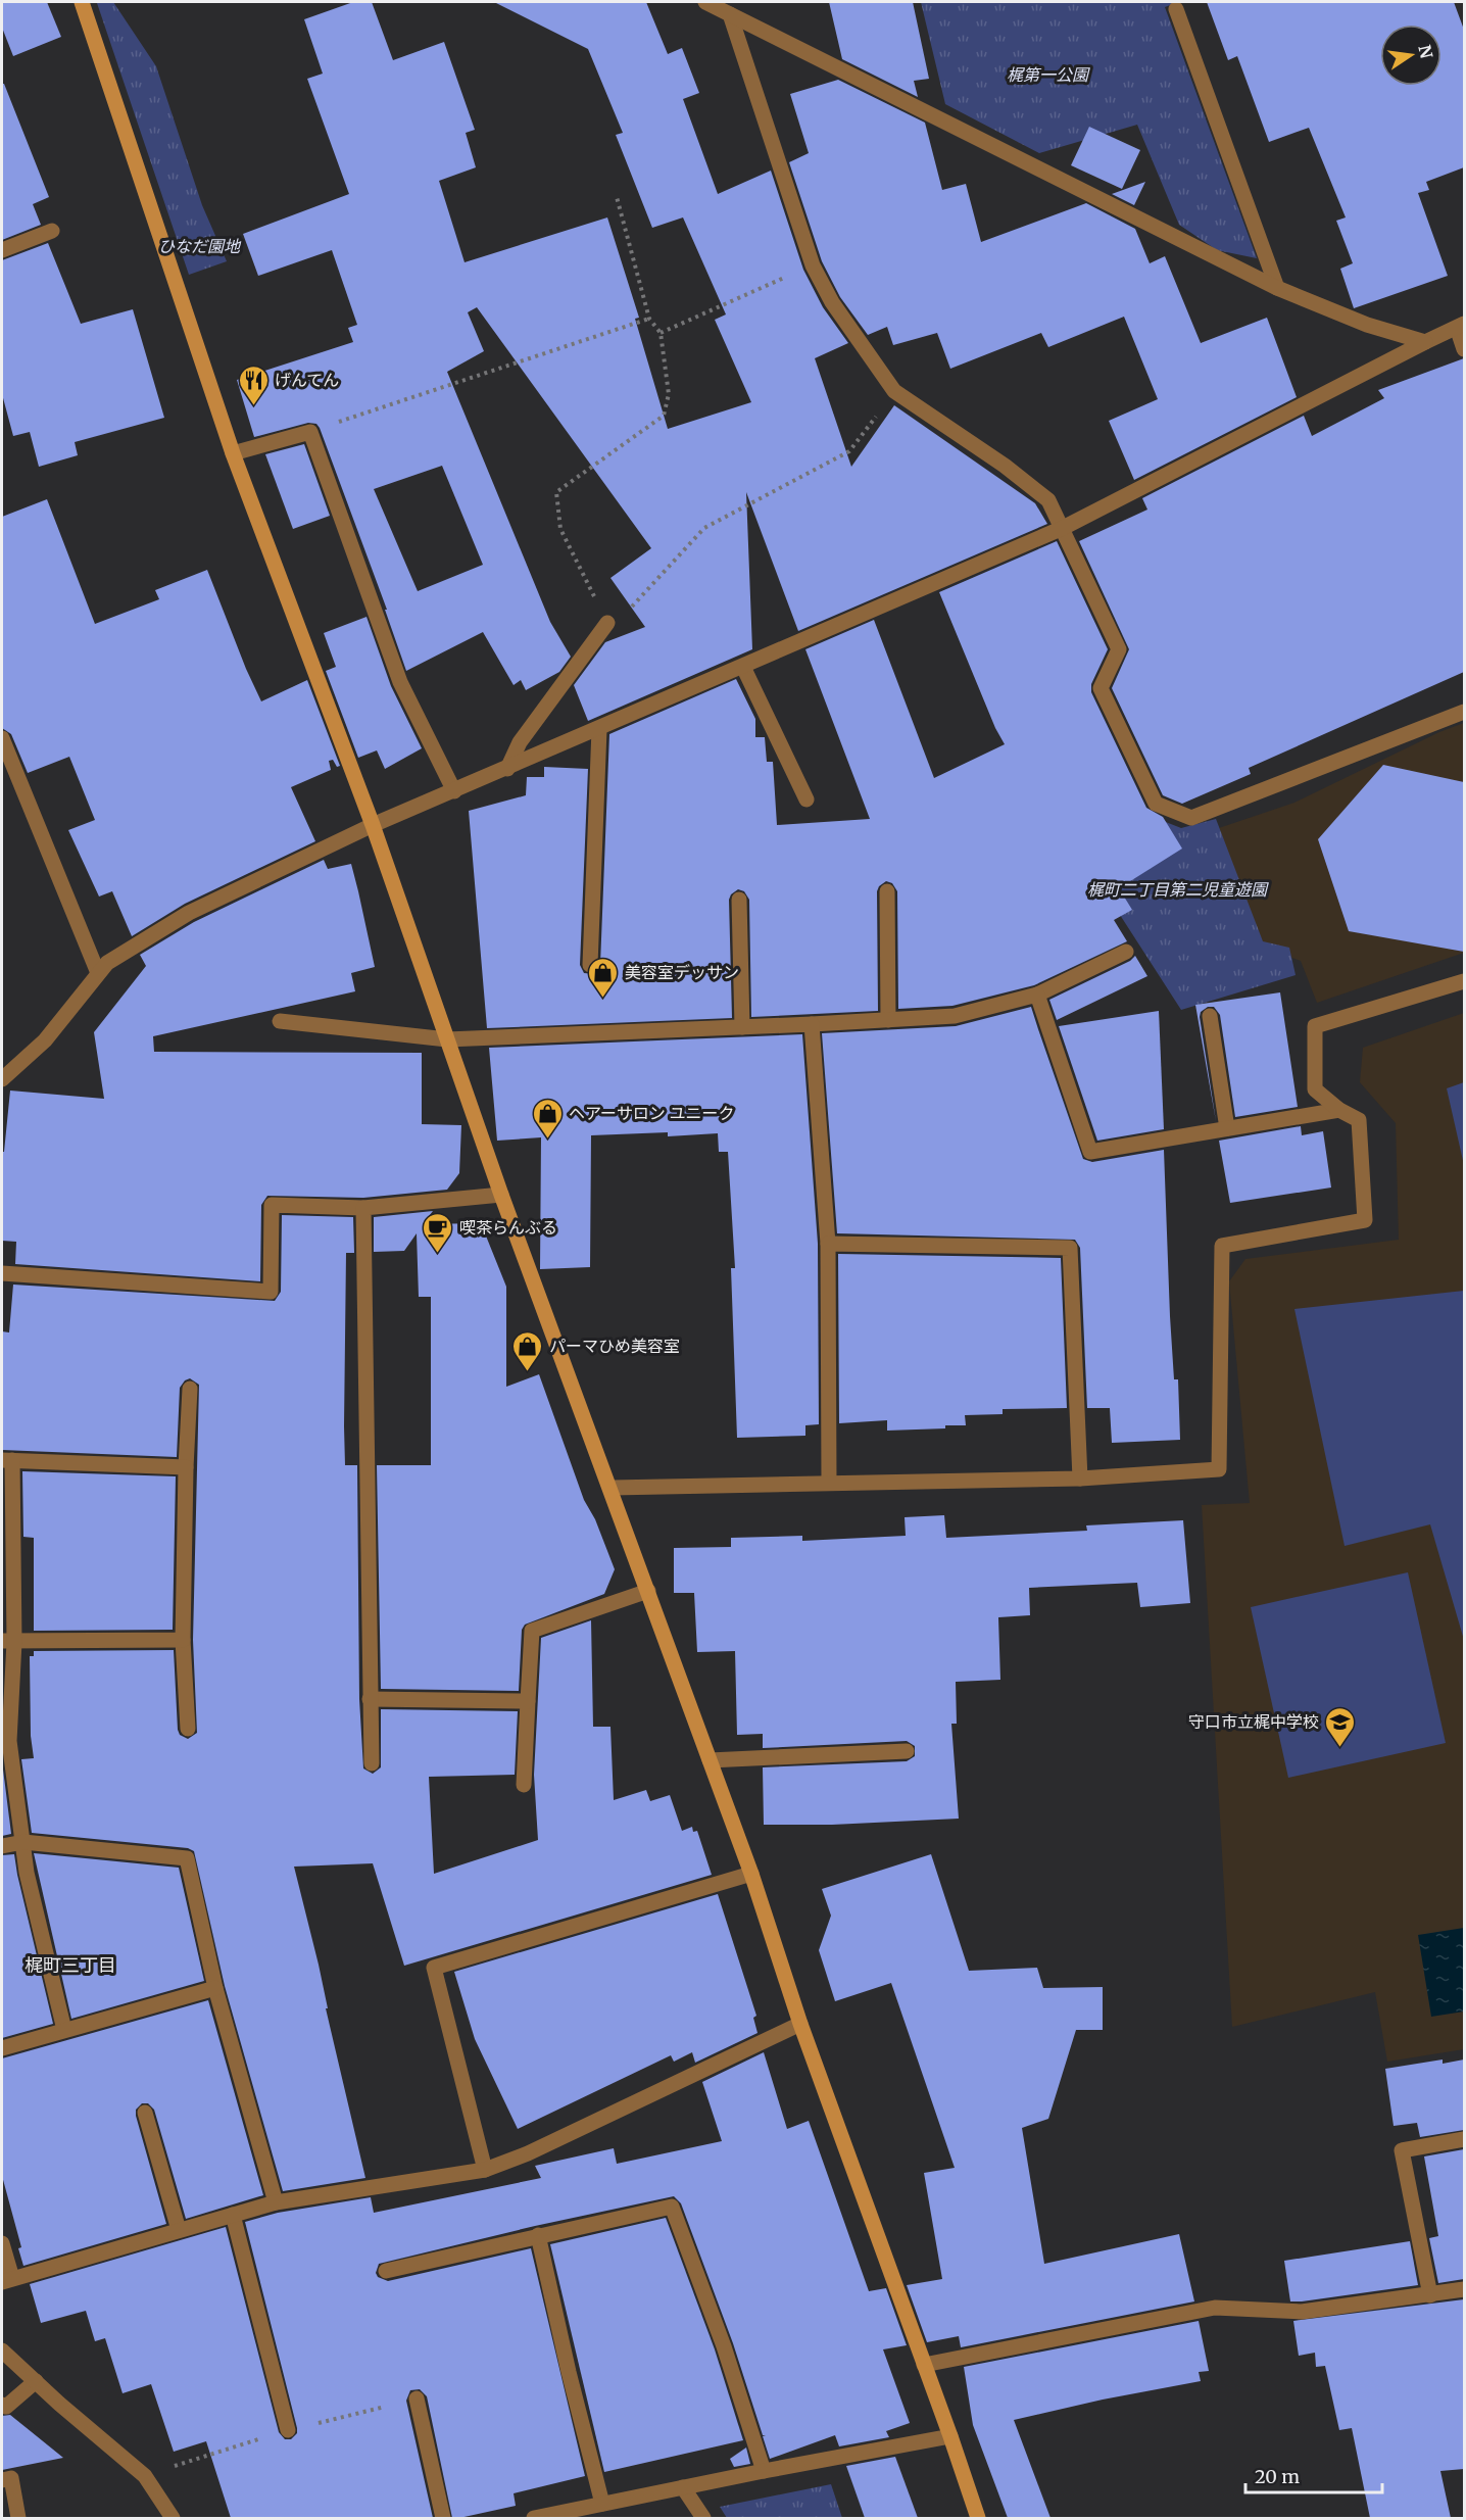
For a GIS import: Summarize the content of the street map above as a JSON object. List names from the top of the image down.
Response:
{
  "districts": ["梶町三丁目"],
  "parks": ["梶第一公園", "ひなだ園地", "梶町二丁目第二児童遊園"],
  "places": {
    "restaurant": ["げんてん"],
    "shop": ["美容室デッサン", "ヘアーサロン ユニーク", "パーマひめ美容室"],
    "cafe": ["喫茶らんぶる"],
    "school or university": ["守口市立梶中学校"]
  },
  "scale_bar": "20 m",
  "north": "right"
}
